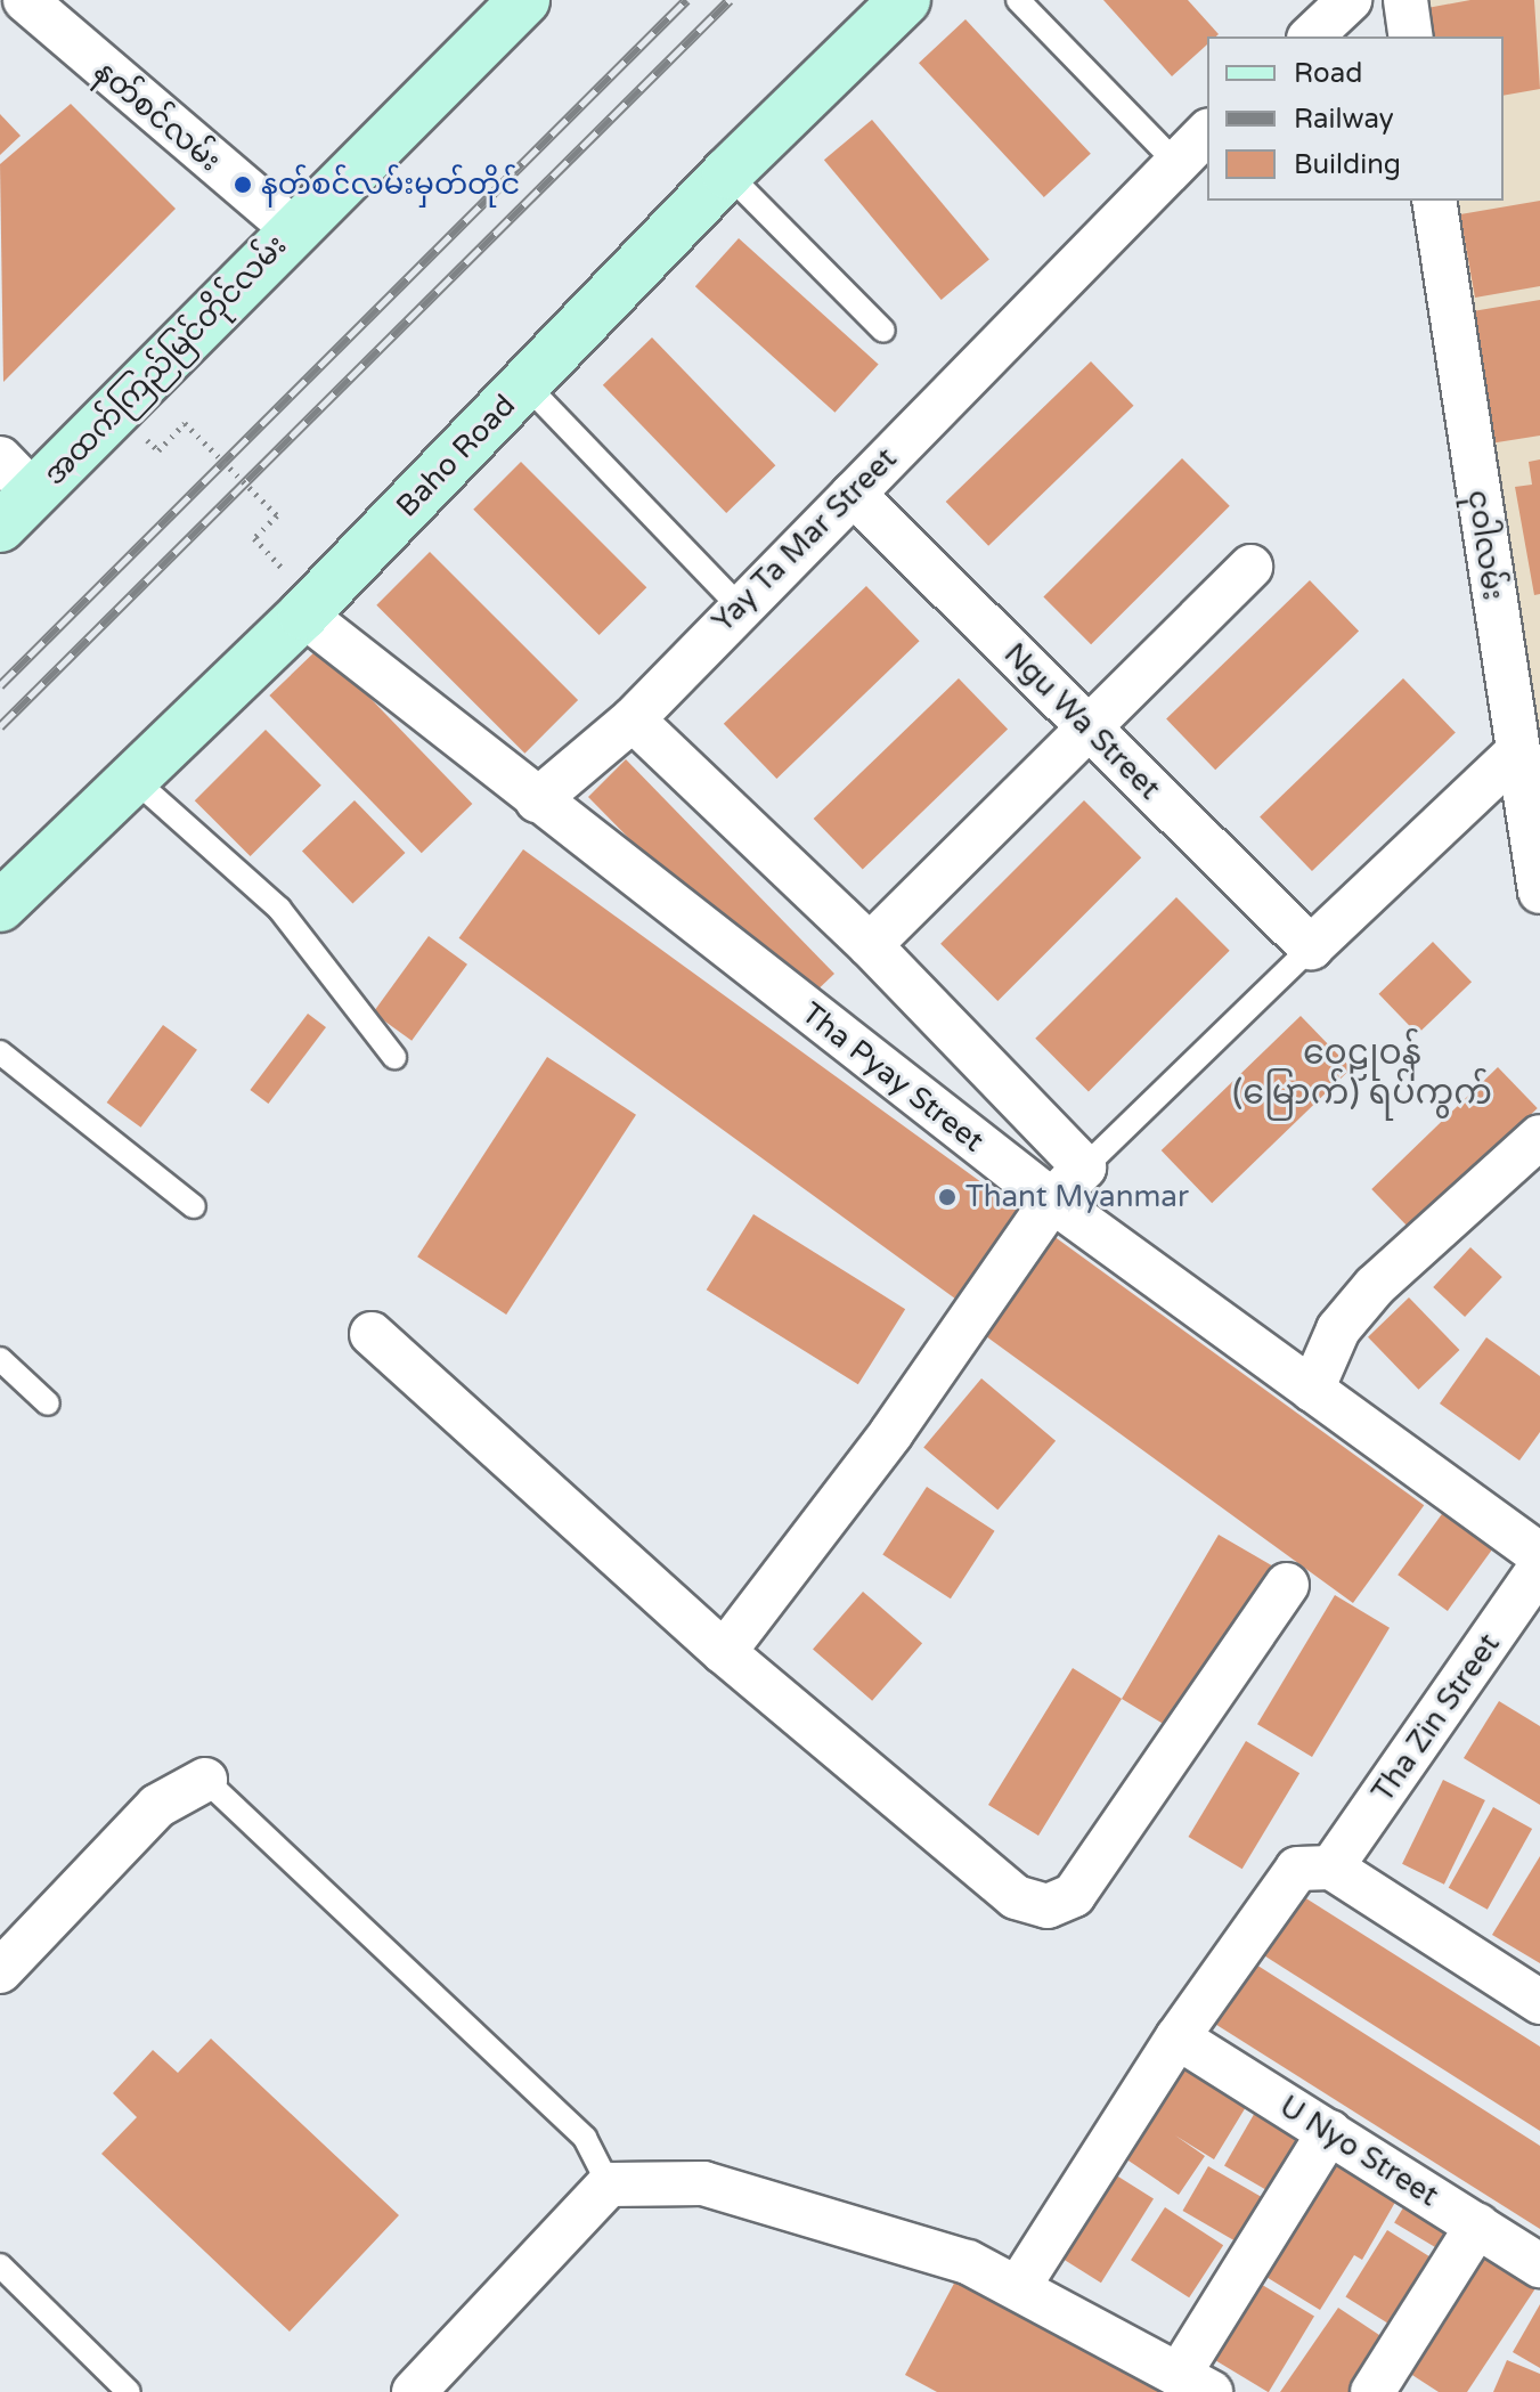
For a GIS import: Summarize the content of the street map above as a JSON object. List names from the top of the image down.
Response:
{
  "streets": {
    "main road": ["အထက်ကြည်မြင်တိုင်လမ်း", "Baho Road"],
    "street": [
      "နတ်စင်လမ်း",
      "Yay Ta Mar Street",
      "ငုဝါလမ်း",
      "Ngu Wa Street",
      "Tha Pyay Street",
      "Tha Zin Street",
      "U Nyo Street"
    ]
  },
  "crossings": [
    ["နတ်စင်လမ်း", "အထက်ကြည်မြင်တိုင်လမ်း"],
    ["Baho Road", "Tha Pyay Street"],
    ["Yay Ta Mar Street", "Ngu Wa Street"],
    ["Yay Ta Mar Street", "Tha Pyay Street"]
  ],
  "districts": ["ဝေဠုဝန် (မြောက်) ရပ်ကွက်"],
  "places": ["နတ်စင်လမ်းမှတ်တိုင်", "Thant Myanmar"],
  "legend": ["Road", "Railway", "Building"]
}
